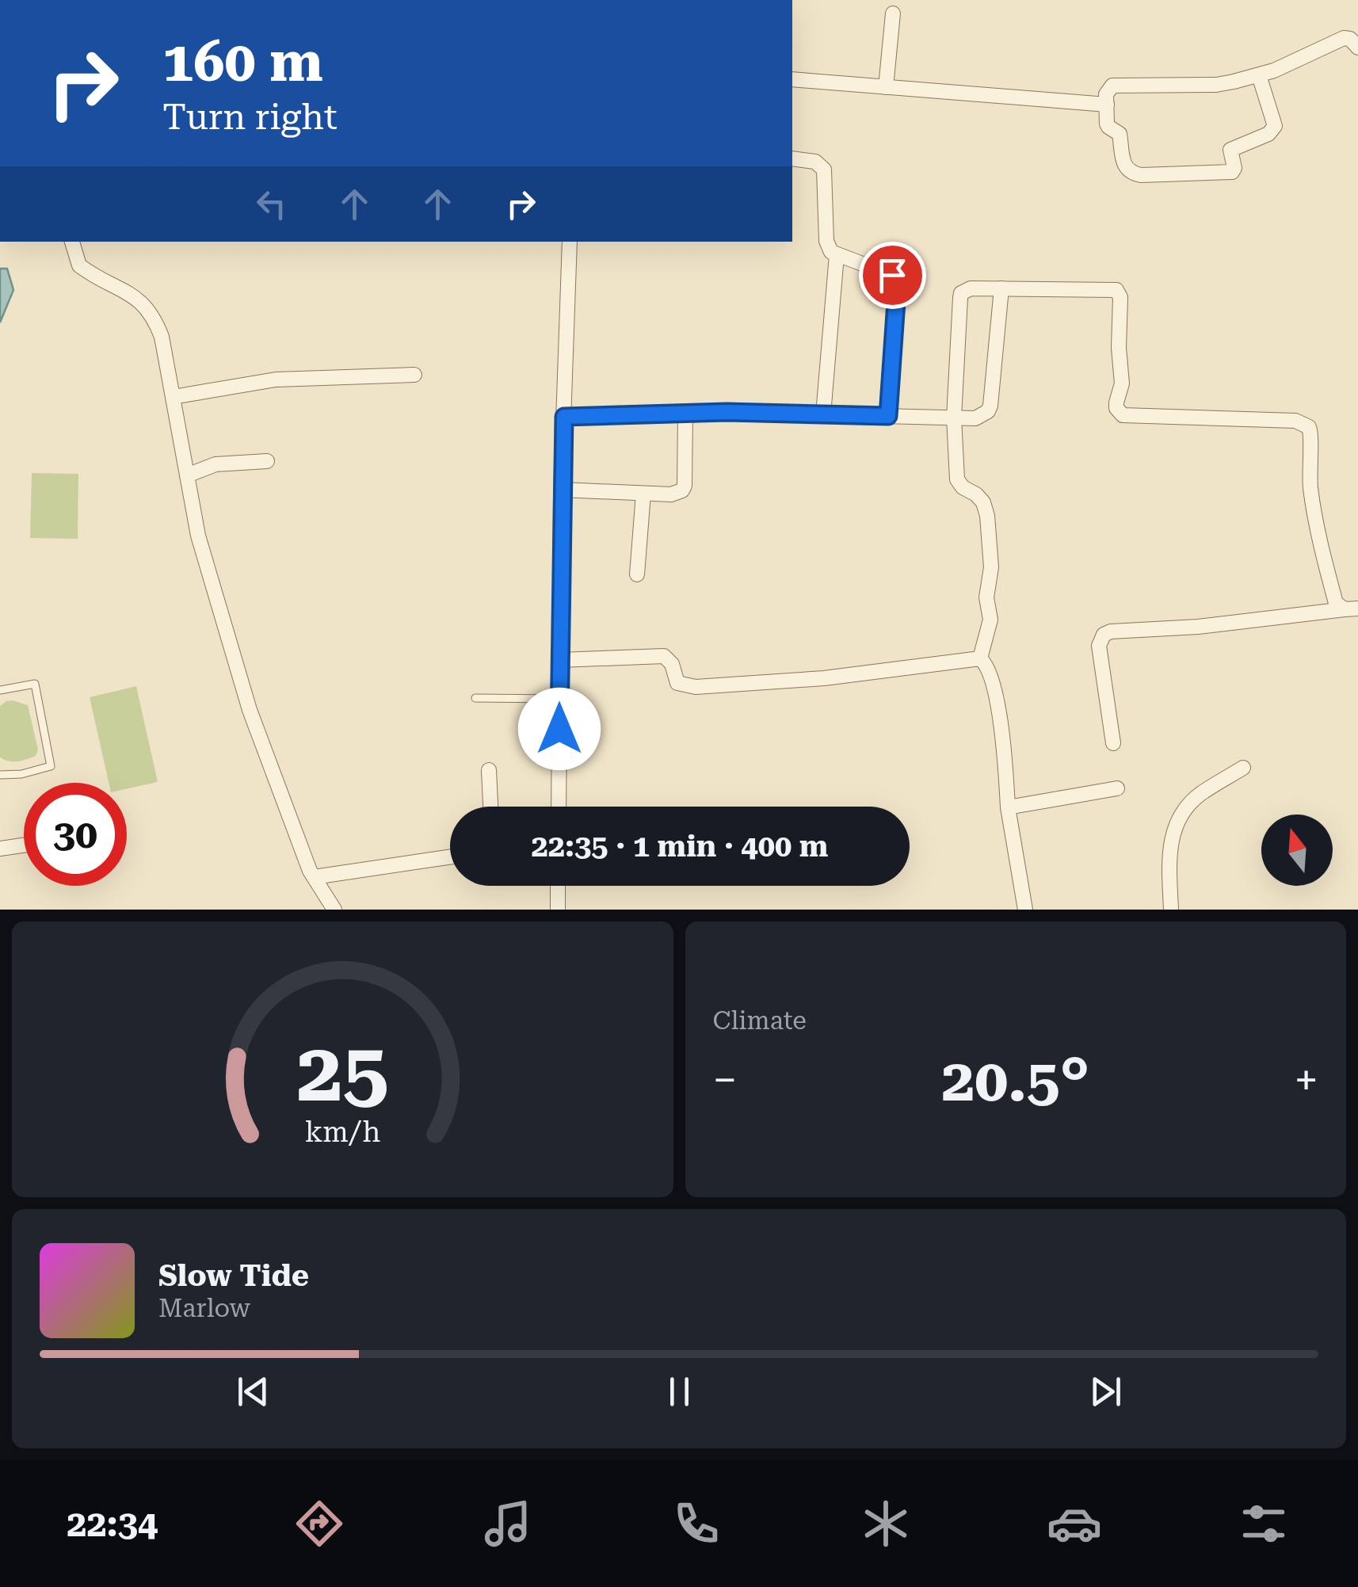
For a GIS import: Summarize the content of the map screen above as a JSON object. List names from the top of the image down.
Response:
{
  "north": "top",
  "page": {
    "turn": ["160 m", "Turn right"],
    "limit": "30",
    "trip": "22:35 · 1 min · 400 m",
    "tile": "Climate",
    "heat": ["−", "20.5°", "+"],
    "song": ["Slow Tide", "Marlow"],
    "tabs": "22:34",
    "gauge": ["25", "km/h"]
  }
}
